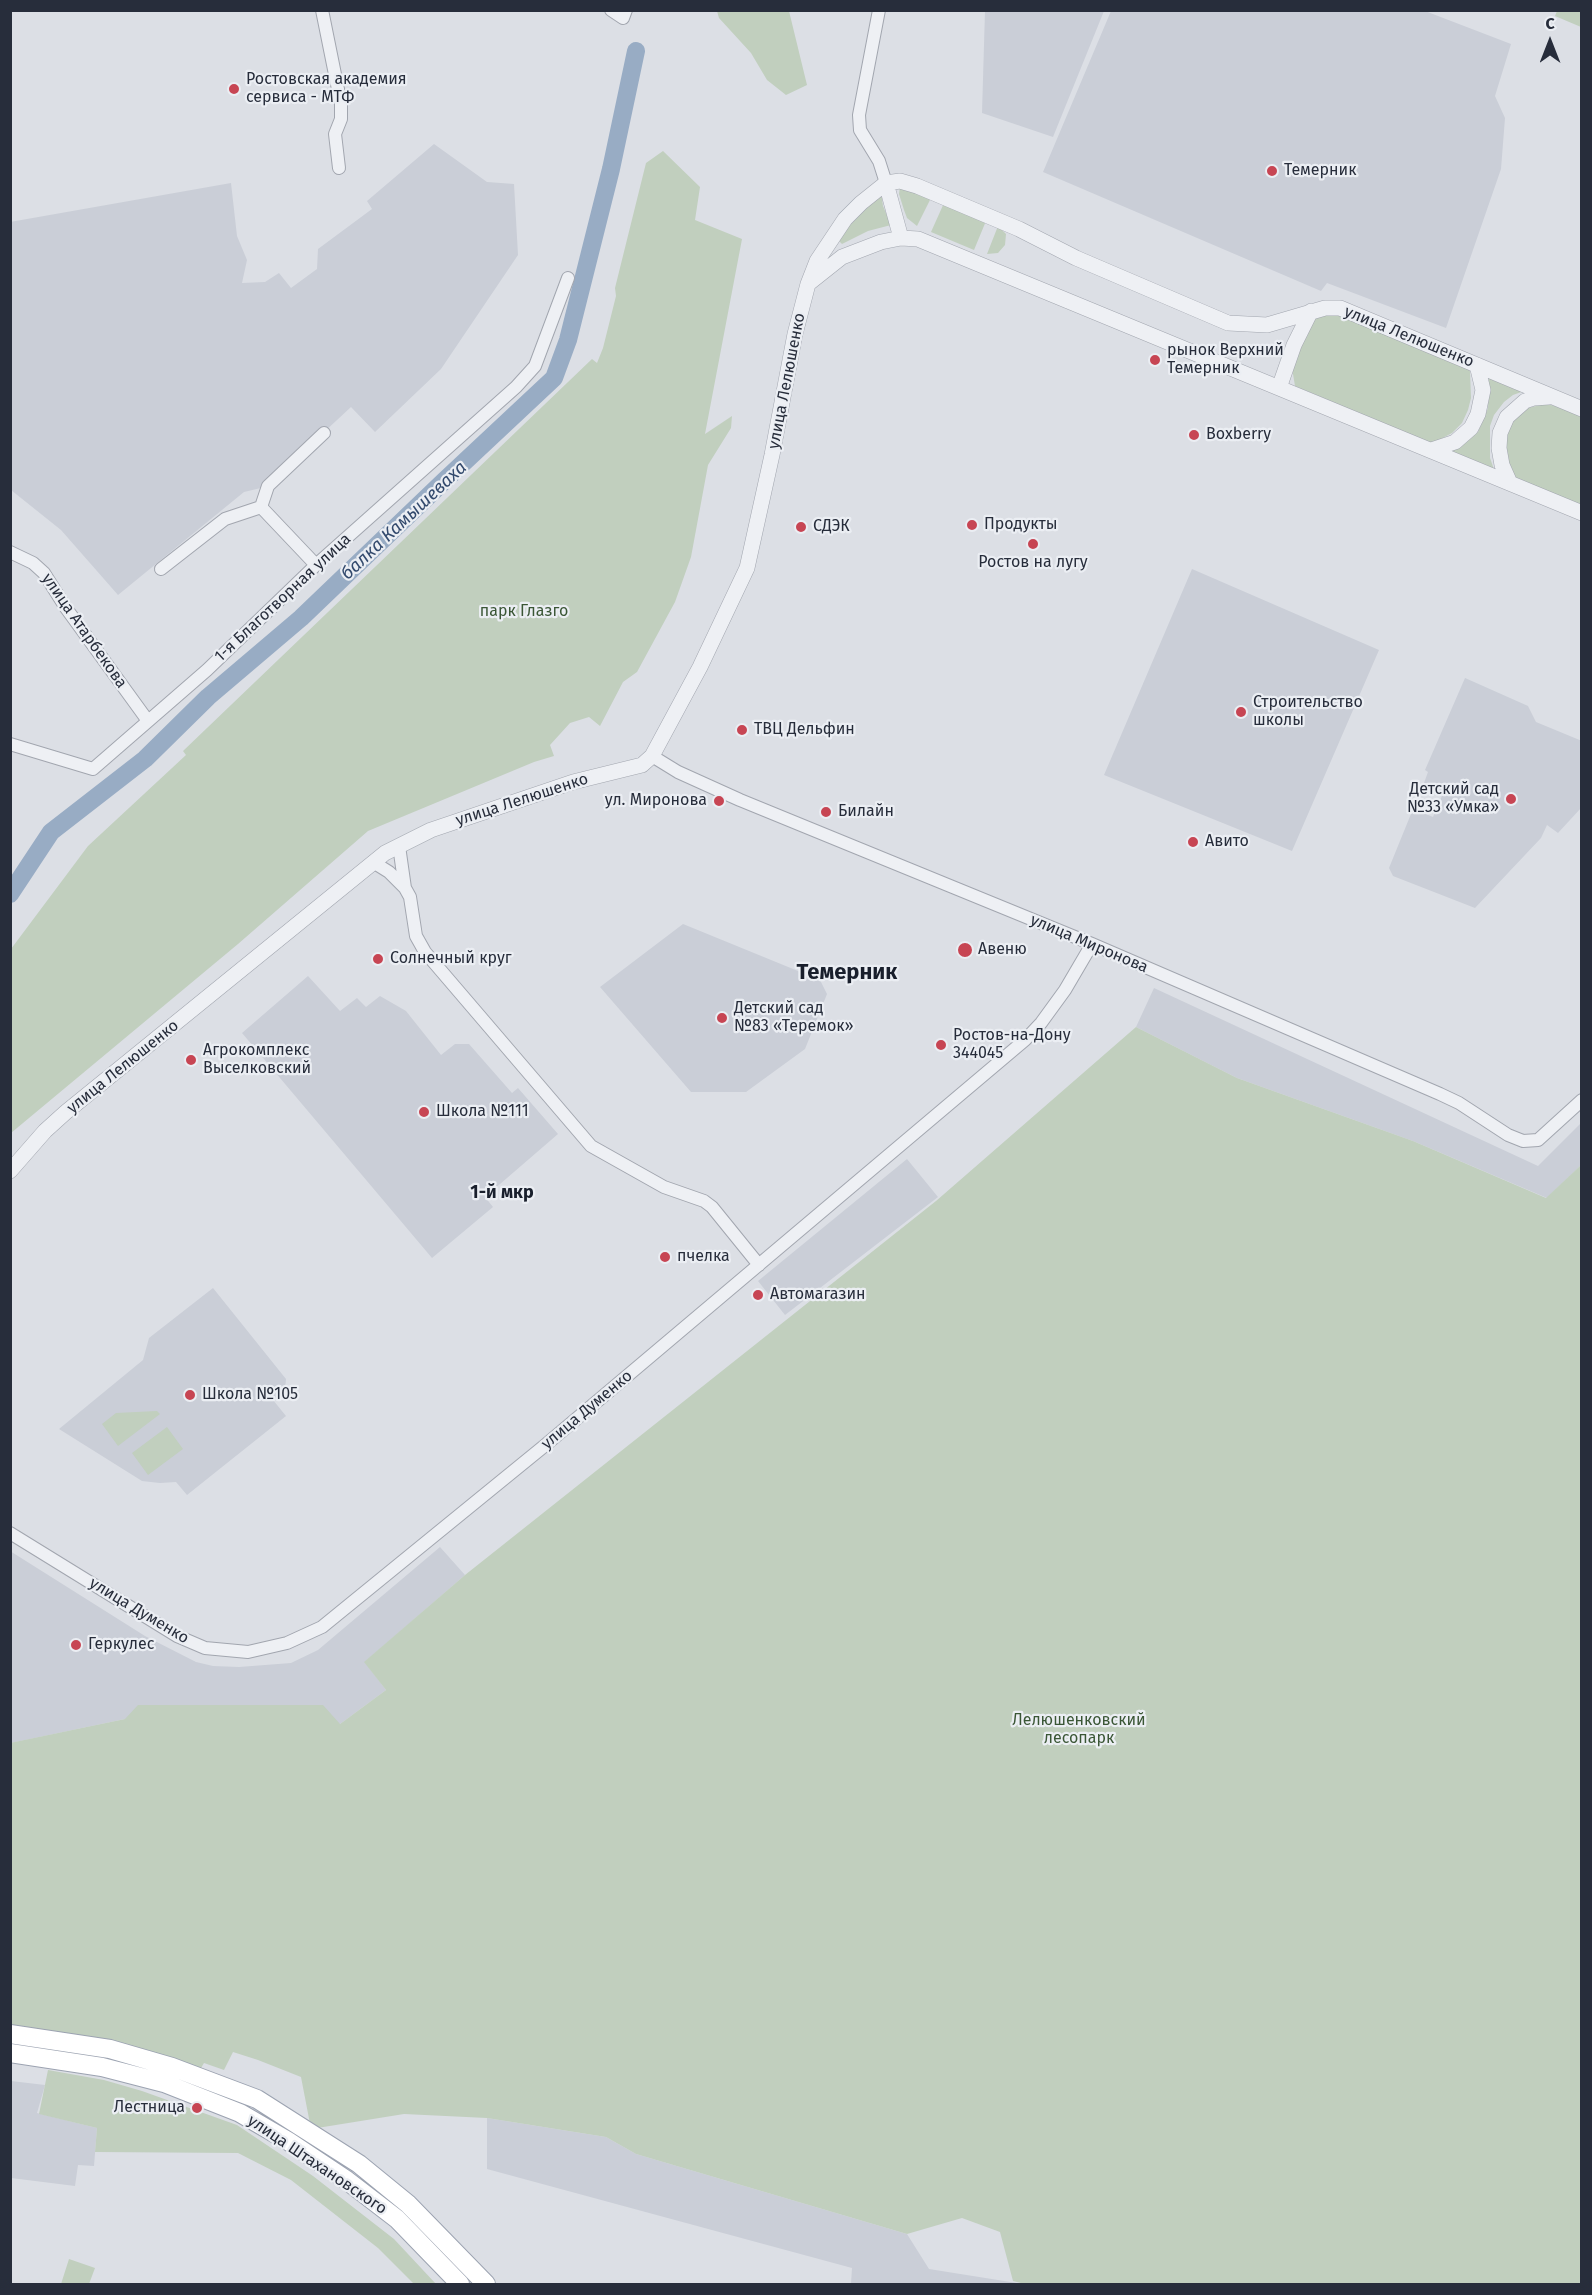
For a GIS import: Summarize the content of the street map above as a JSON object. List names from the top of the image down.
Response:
{
  "streets": {
    "main road": ["улица Штахановского"],
    "street": [
      "улица Лелюшенко",
      "1-я Благотворная улица",
      "улица Атарбекова",
      "улица Миронова",
      "улица Думенко"
    ]
  },
  "crossings": [
    ["улица Лелюшенко", "улица Миронова"],
    ["1-я Благотворная улица", "улица Атарбекова"],
    ["улица Миронова", "улица Думенко"]
  ],
  "districts": ["Темерник", "1-й мкр"],
  "water": ["балка Камышеваха"],
  "parks": ["парк Глазго", "Лелюшенковский лесопарк"],
  "places": [
    "Ростовская академия сервиса - МТФ",
    "Темерник",
    "рынок Верхний Темерник",
    "Boxberry",
    "Продукты",
    "СДЭК",
    "Ростов на лугу",
    "Строительство школы",
    "ТВЦ Дельфин",
    "Детский сад №33 «Умка»",
    "ул. Миронова",
    "Билайн",
    "Авито",
    "Авеню",
    "Солнечный круг",
    "Детский сад №83 «Теремок»",
    "Ростов-на-Дону 344045",
    "Агрокомплекс Выселковский",
    "Школа №111",
    "пчелка",
    "Автомагазин",
    "Школа №105",
    "Геркулес",
    "Лестница"
  ],
  "north": "top"
}
